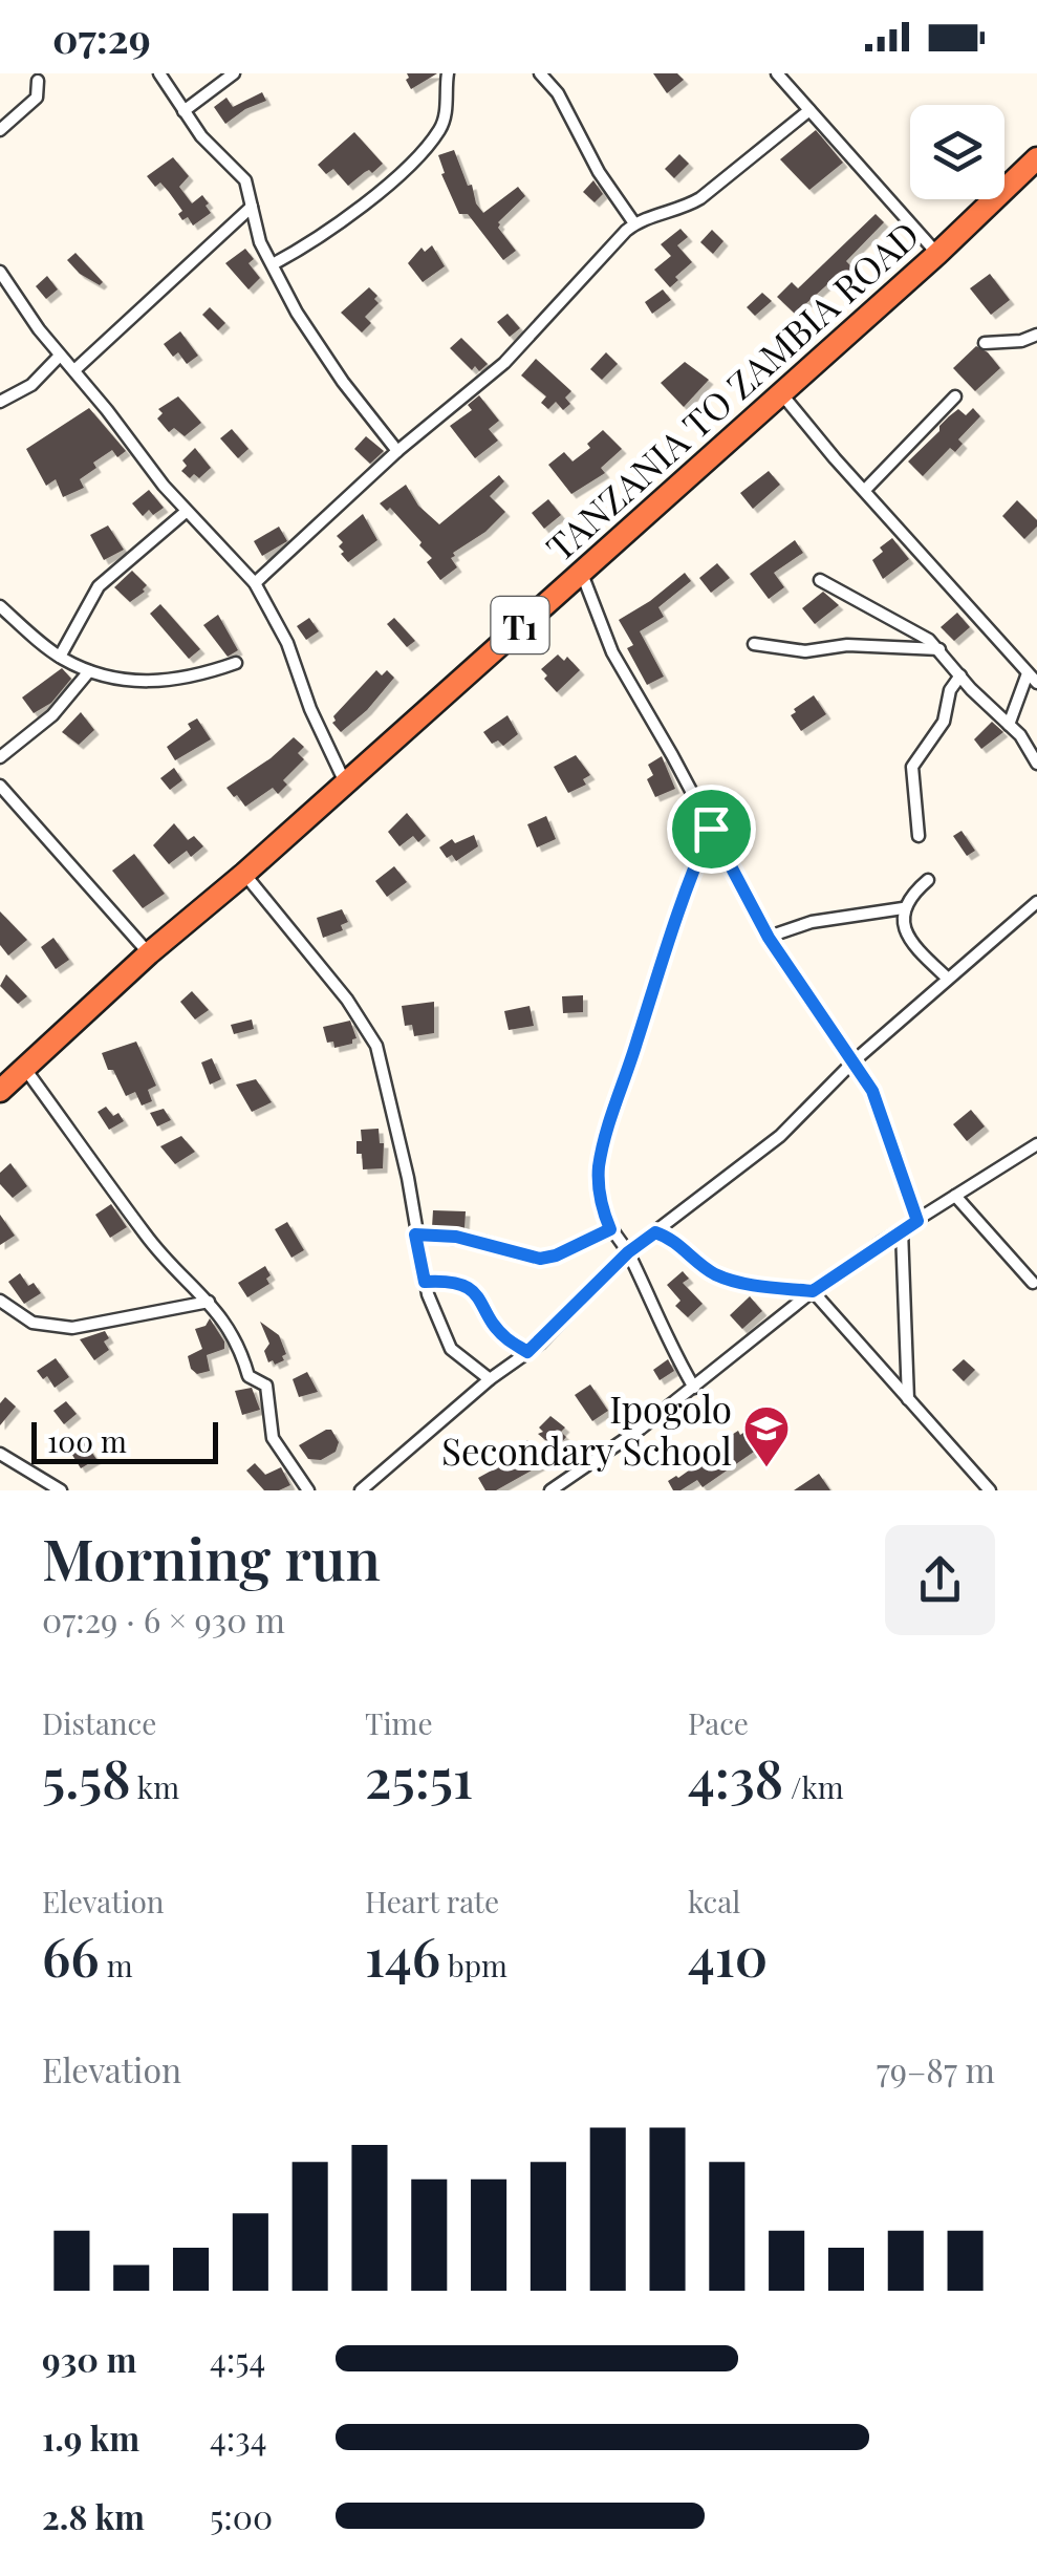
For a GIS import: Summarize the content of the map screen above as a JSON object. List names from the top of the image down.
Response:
{
  "streets": {
    "highway": ["TANZANIA TO ZAMBIA ROAD", "T1"]
  },
  "places": {
    "school or university": ["Ipogolo Secondary School"]
  },
  "scale_bar": "100 m",
  "page": {
    "status": "07:29",
    "scale": "100 m",
    "heading": ["Morning run", "07:29 · 6 × 930 m"],
    "stats": [
      ["Distance", "5.58 km"],
      ["Time", "25:51"],
      ["Pace", "4:38 /km"],
      ["Elevation", "66 m"],
      ["Heart rate", "146 bpm"],
      ["kcal", "410"]
    ],
    "chart": ["Elevation", "79–87 m"],
    "list": [
      {
        "name": "930 m",
        "note": "4:54"
      },
      {
        "name": "1.9 km",
        "note": "4:34"
      },
      {
        "name": "2.8 km",
        "note": "5:00"
      }
    ]
  }
}
